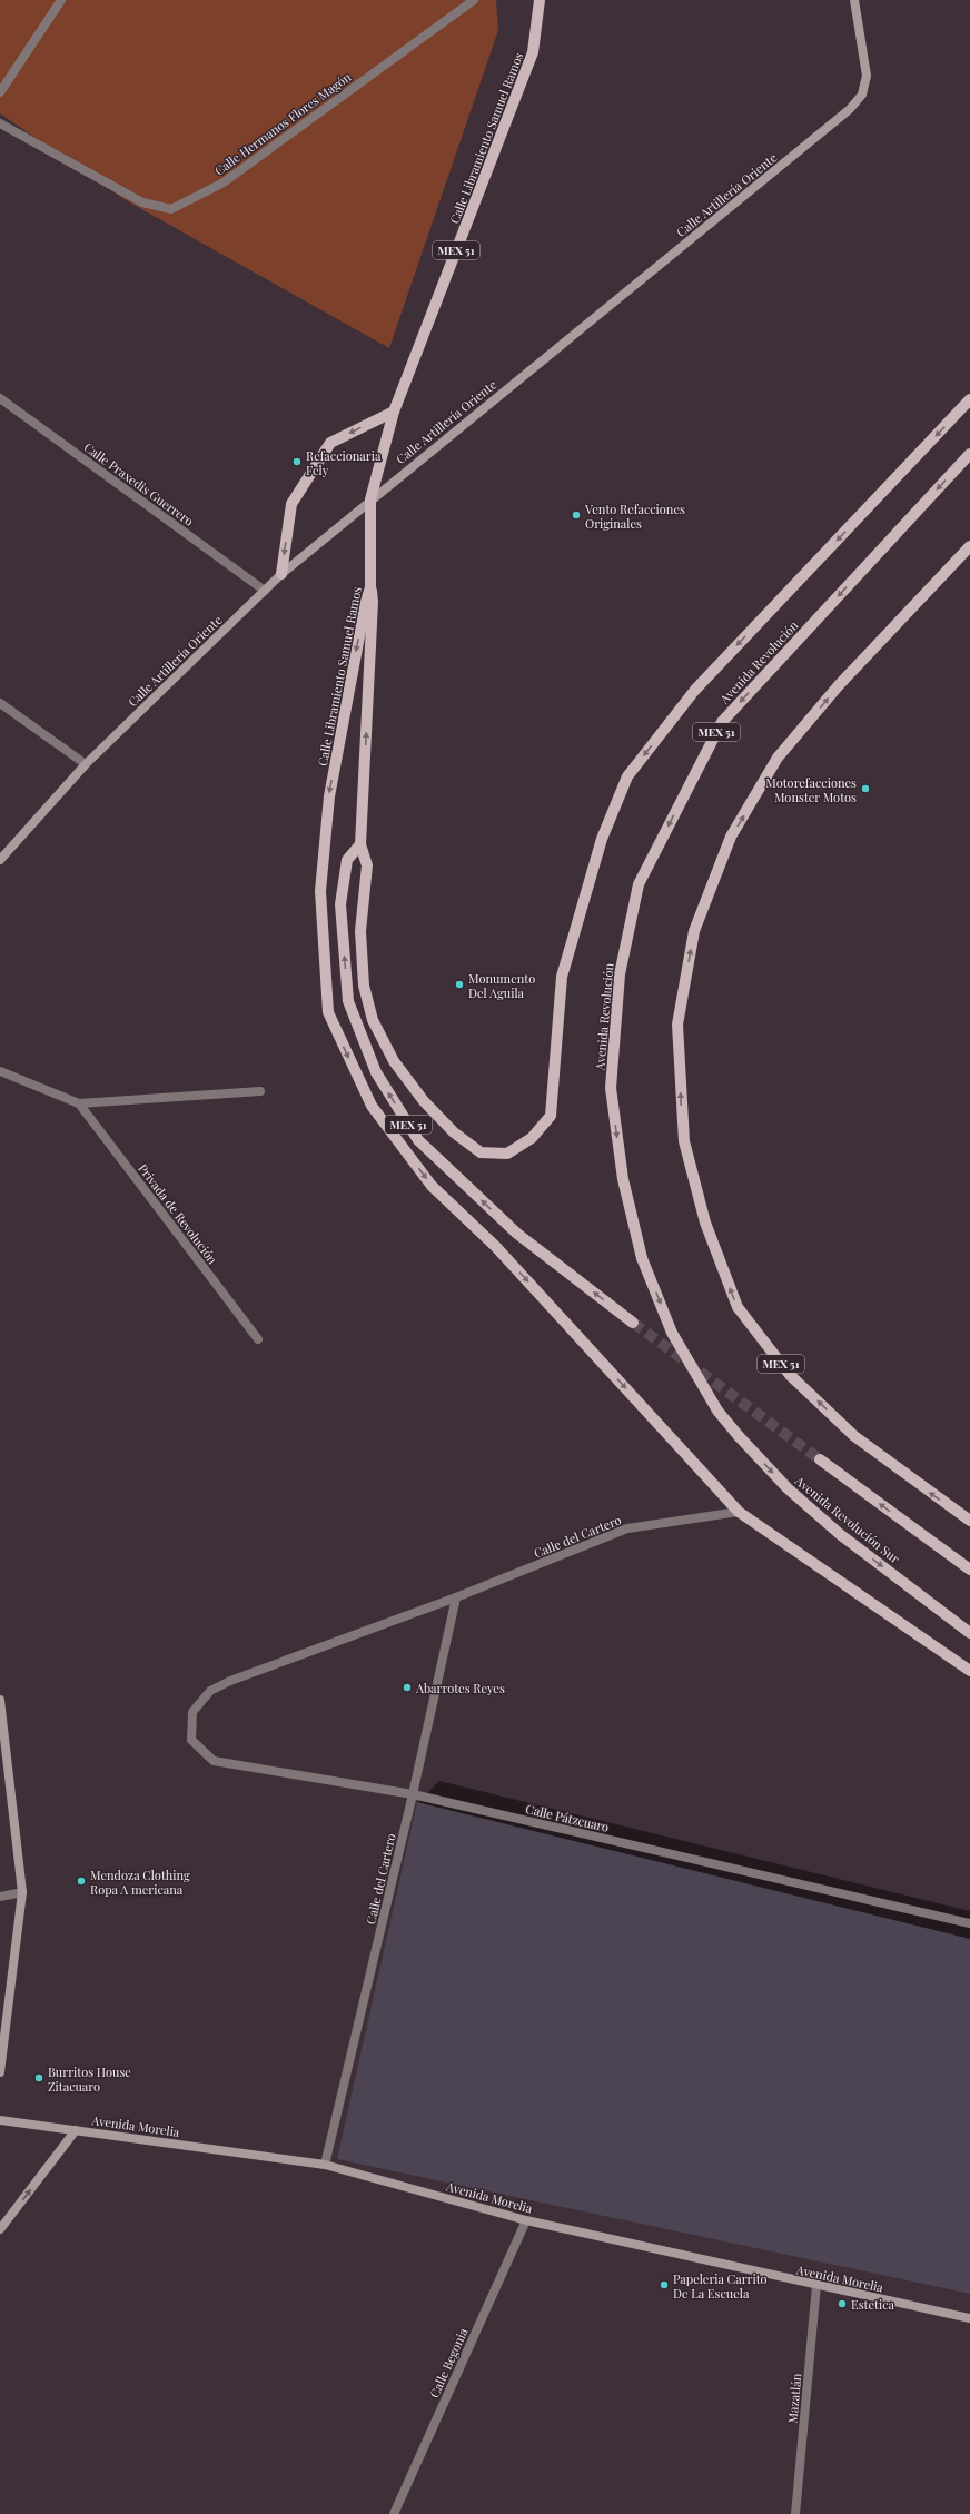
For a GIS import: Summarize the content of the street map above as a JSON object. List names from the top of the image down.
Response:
{
  "streets": {
    "main road": [
      "Calle Libramiento Samuel Ramos",
      "MEX 51",
      "Avenida Revolución",
      "Avenida Revolución Sur"
    ],
    "street": [
      "Calle Hermanos Flores Magón",
      "Calle Artillería Oriente",
      "Calle Praxedis Guerrero",
      "Privada de Revolución",
      "Calle del Cartero",
      "Calle Pátzcuaro",
      "Avenida Morelia",
      "Calle Begonia",
      "Mazatlán"
    ]
  },
  "crossings": [
    ["Calle Libramiento Samuel Ramos", "Calle Artillería Oriente"],
    ["Calle Libramiento Samuel Ramos", "Calle del Cartero"],
    ["Calle Artillería Oriente", "Calle Praxedis Guerrero"],
    ["Avenida Revolución", "Avenida Revolución Sur"],
    ["Calle del Cartero", "Calle Pátzcuaro"],
    ["Calle del Cartero", "Avenida Morelia"],
    ["Avenida Morelia", "Calle Begonia"],
    ["Avenida Morelia", "Mazatlán"]
  ],
  "one_way": ["Avenida Revolución"],
  "places": [
    "Refaccionaria Fely",
    "Vento Refacciones Originales",
    "Motorefacciones Monster Motos",
    "Monumento Del Aguila",
    "Abarrotes Reyes",
    "Mendoza Clothing Ropa A mericana",
    "Burritos House Zitacuaro",
    "Papeleria Carrito De La Escuela",
    "Estetica"
  ]
}
